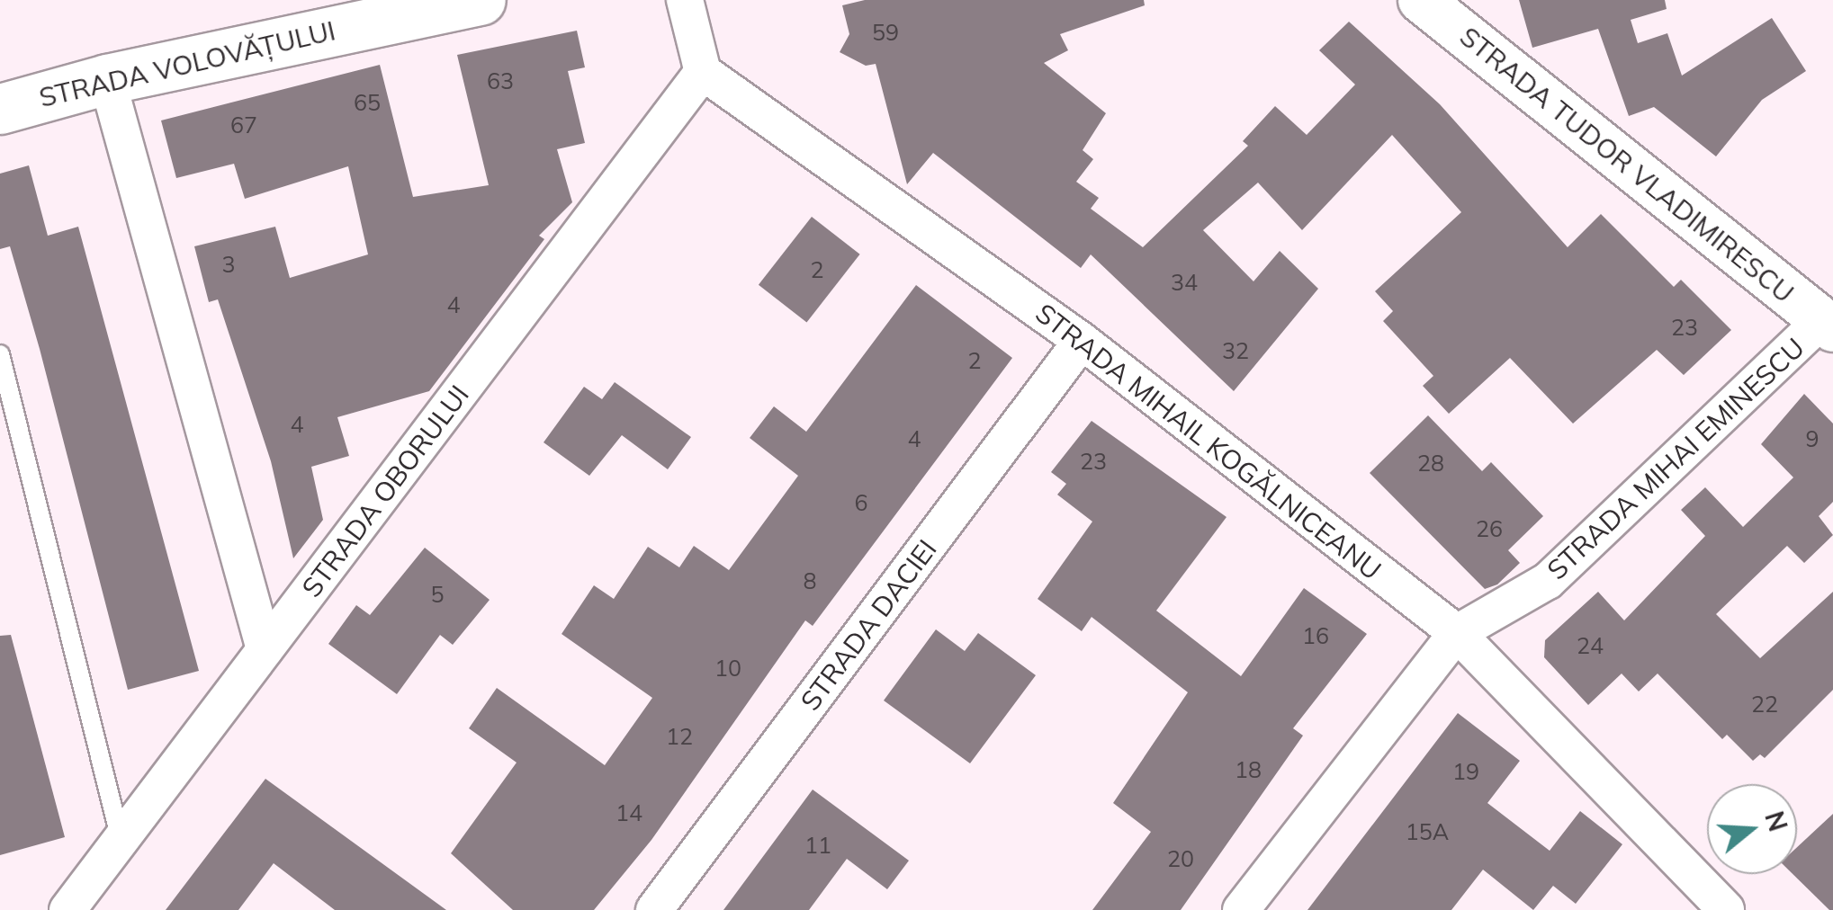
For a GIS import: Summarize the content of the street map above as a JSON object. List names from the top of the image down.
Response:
{
  "streets": {
    "main road": ["STRADA VOLOVĂȚULUI"],
    "street": [
      "STRADA TUDOR VLADIMIRESCU",
      "STRADA MIHAIL KOGĂLNICEANU",
      "STRADA MIHAI EMINESCU",
      "STRADA OBORULUI",
      "STRADA DACIEI"
    ]
  },
  "crossings": [
    ["STRADA TUDOR VLADIMIRESCU", "STRADA MIHAI EMINESCU"],
    ["STRADA MIHAIL KOGĂLNICEANU", "STRADA MIHAI EMINESCU"],
    ["STRADA MIHAIL KOGĂLNICEANU", "STRADA OBORULUI"],
    ["STRADA MIHAIL KOGĂLNICEANU", "STRADA DACIEI"]
  ],
  "house_numbers": [
    "59",
    "63",
    "65",
    "67",
    "3",
    "2",
    "34",
    "4",
    "23",
    "32",
    "2",
    "4",
    "4",
    "9",
    "23",
    "28",
    "6",
    "26",
    "8",
    "5",
    "16",
    "24",
    "10",
    "22",
    "12",
    "18",
    "19",
    "14",
    "15A",
    "11",
    "20"
  ],
  "north": "right"
}
